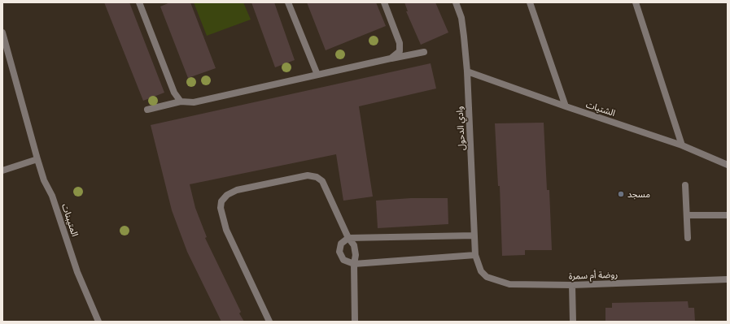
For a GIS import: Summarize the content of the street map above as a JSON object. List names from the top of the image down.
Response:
{
  "streets": {
    "street": [
      "الشتيات",
      "وادي الدحول",
      "المتيبنات",
      "روضة أم سمرة"
    ]
  },
  "crossings": [
    ["الشتيات", "وادي الدحول"],
    ["وادي الدحول", "روضة أم سمرة"]
  ],
  "places": ["مسجد"]
}
